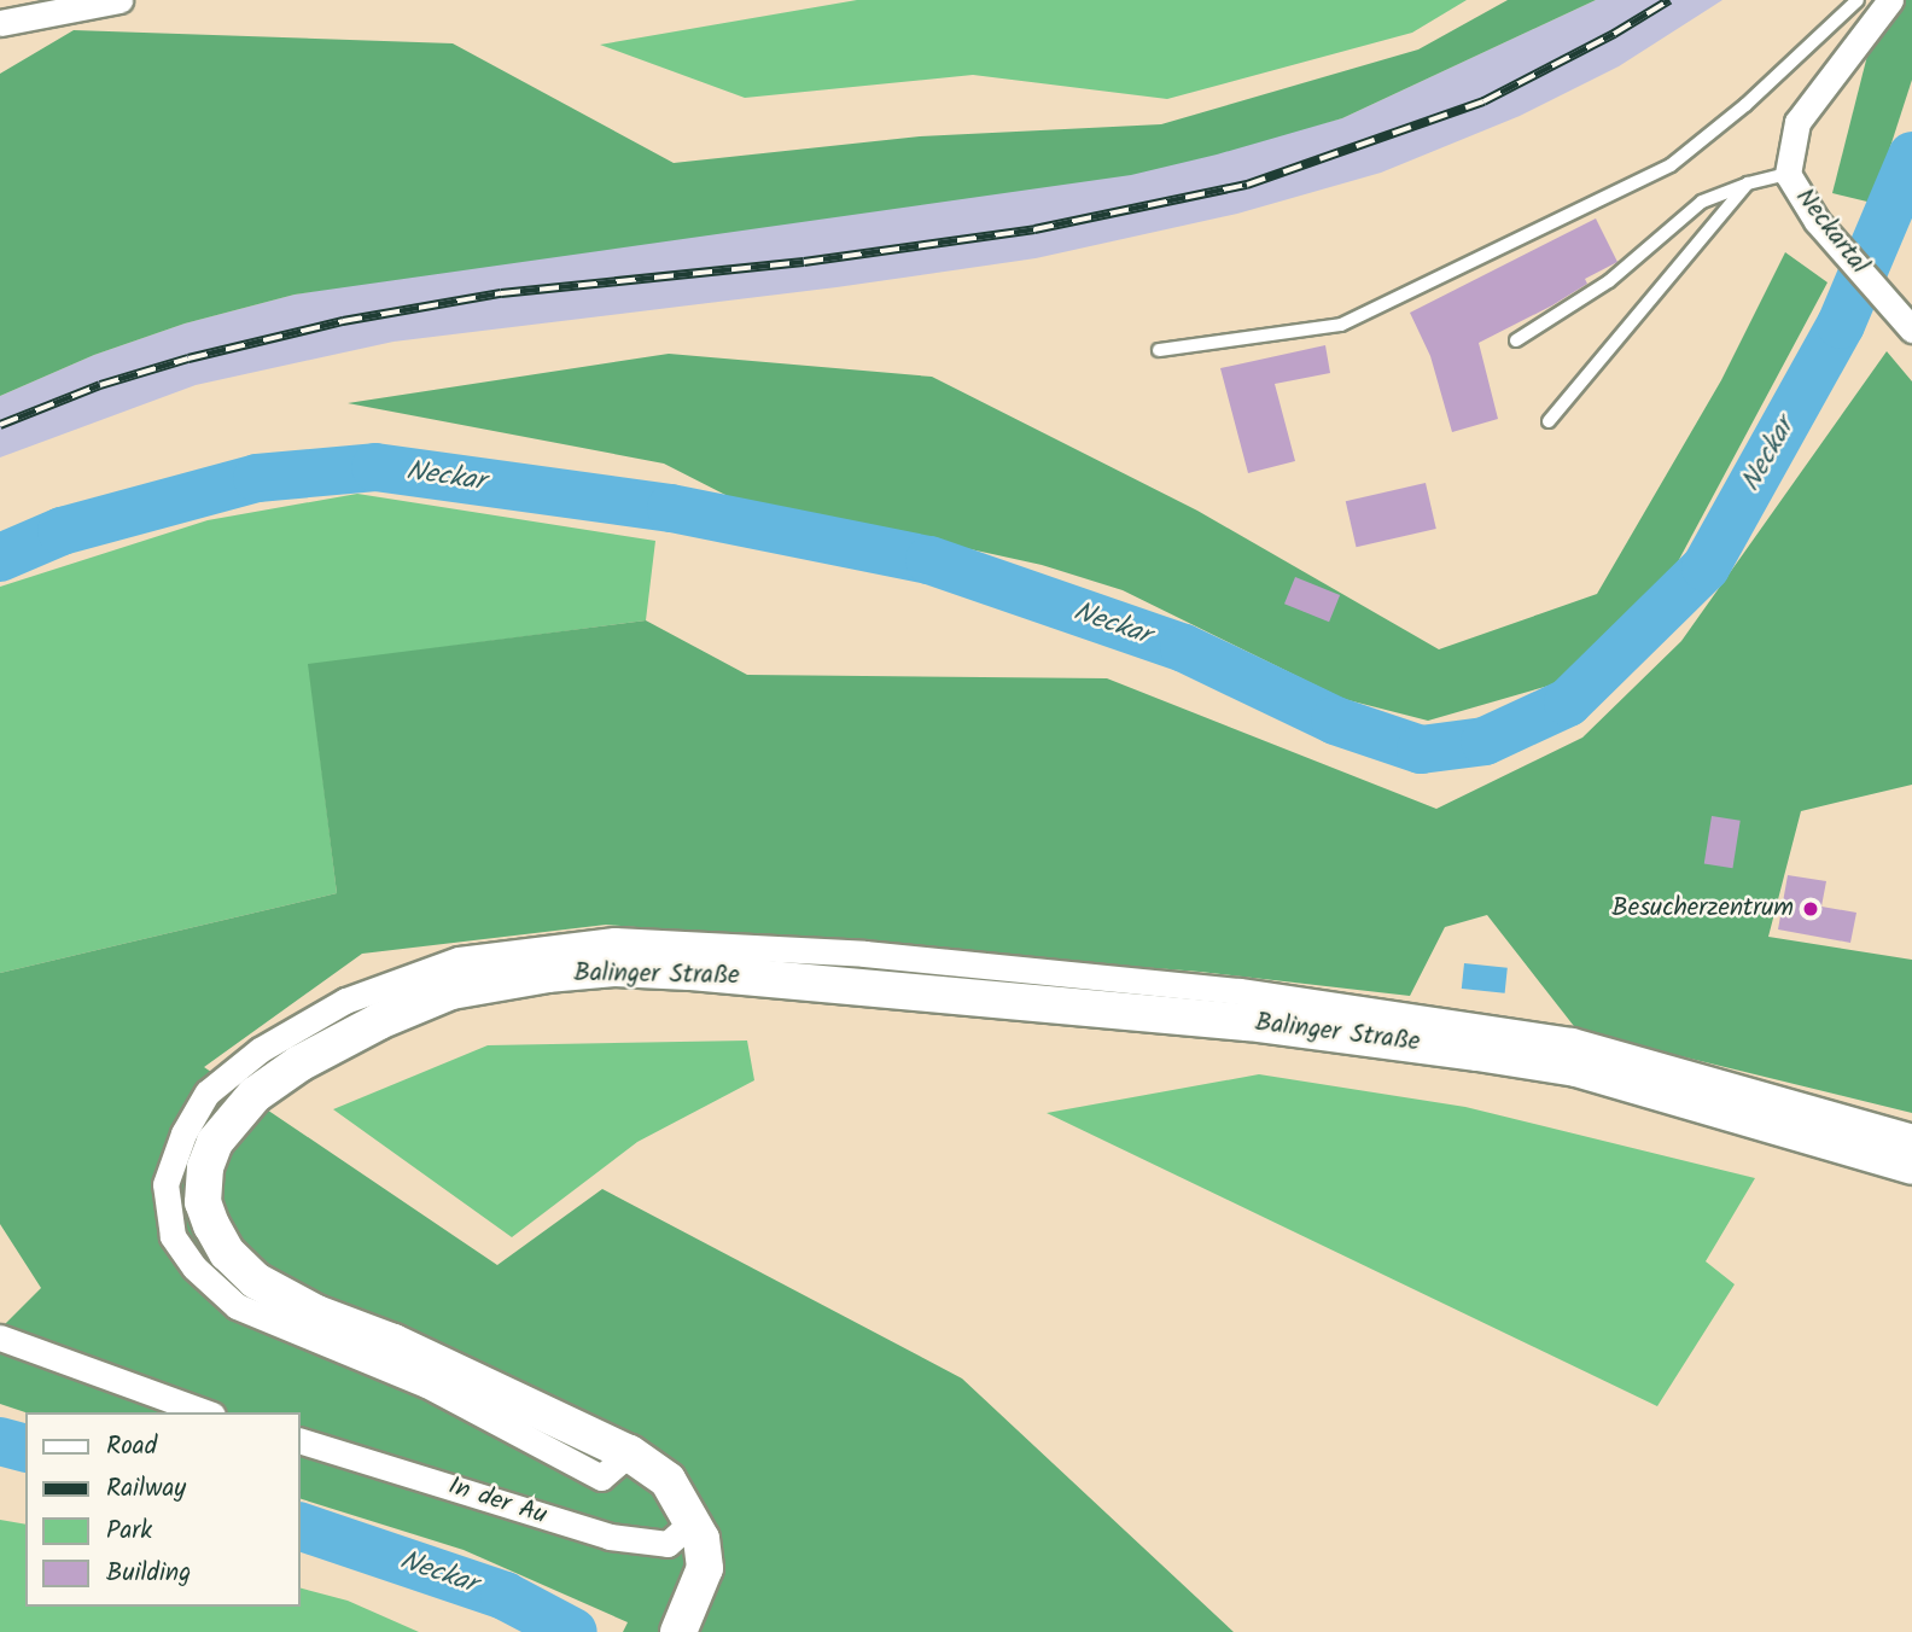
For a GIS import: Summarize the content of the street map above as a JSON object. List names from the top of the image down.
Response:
{
  "streets": {
    "main road": ["Balinger Straße"],
    "street": ["Neckartal", "In der Au"]
  },
  "crossings": [
    ["Balinger Straße", "In der Au"]
  ],
  "water": ["Neckar"],
  "places": ["Besucherzentrum"],
  "legend": [
    "Road",
    "Railway",
    "Park",
    "Building"
  ]
}
